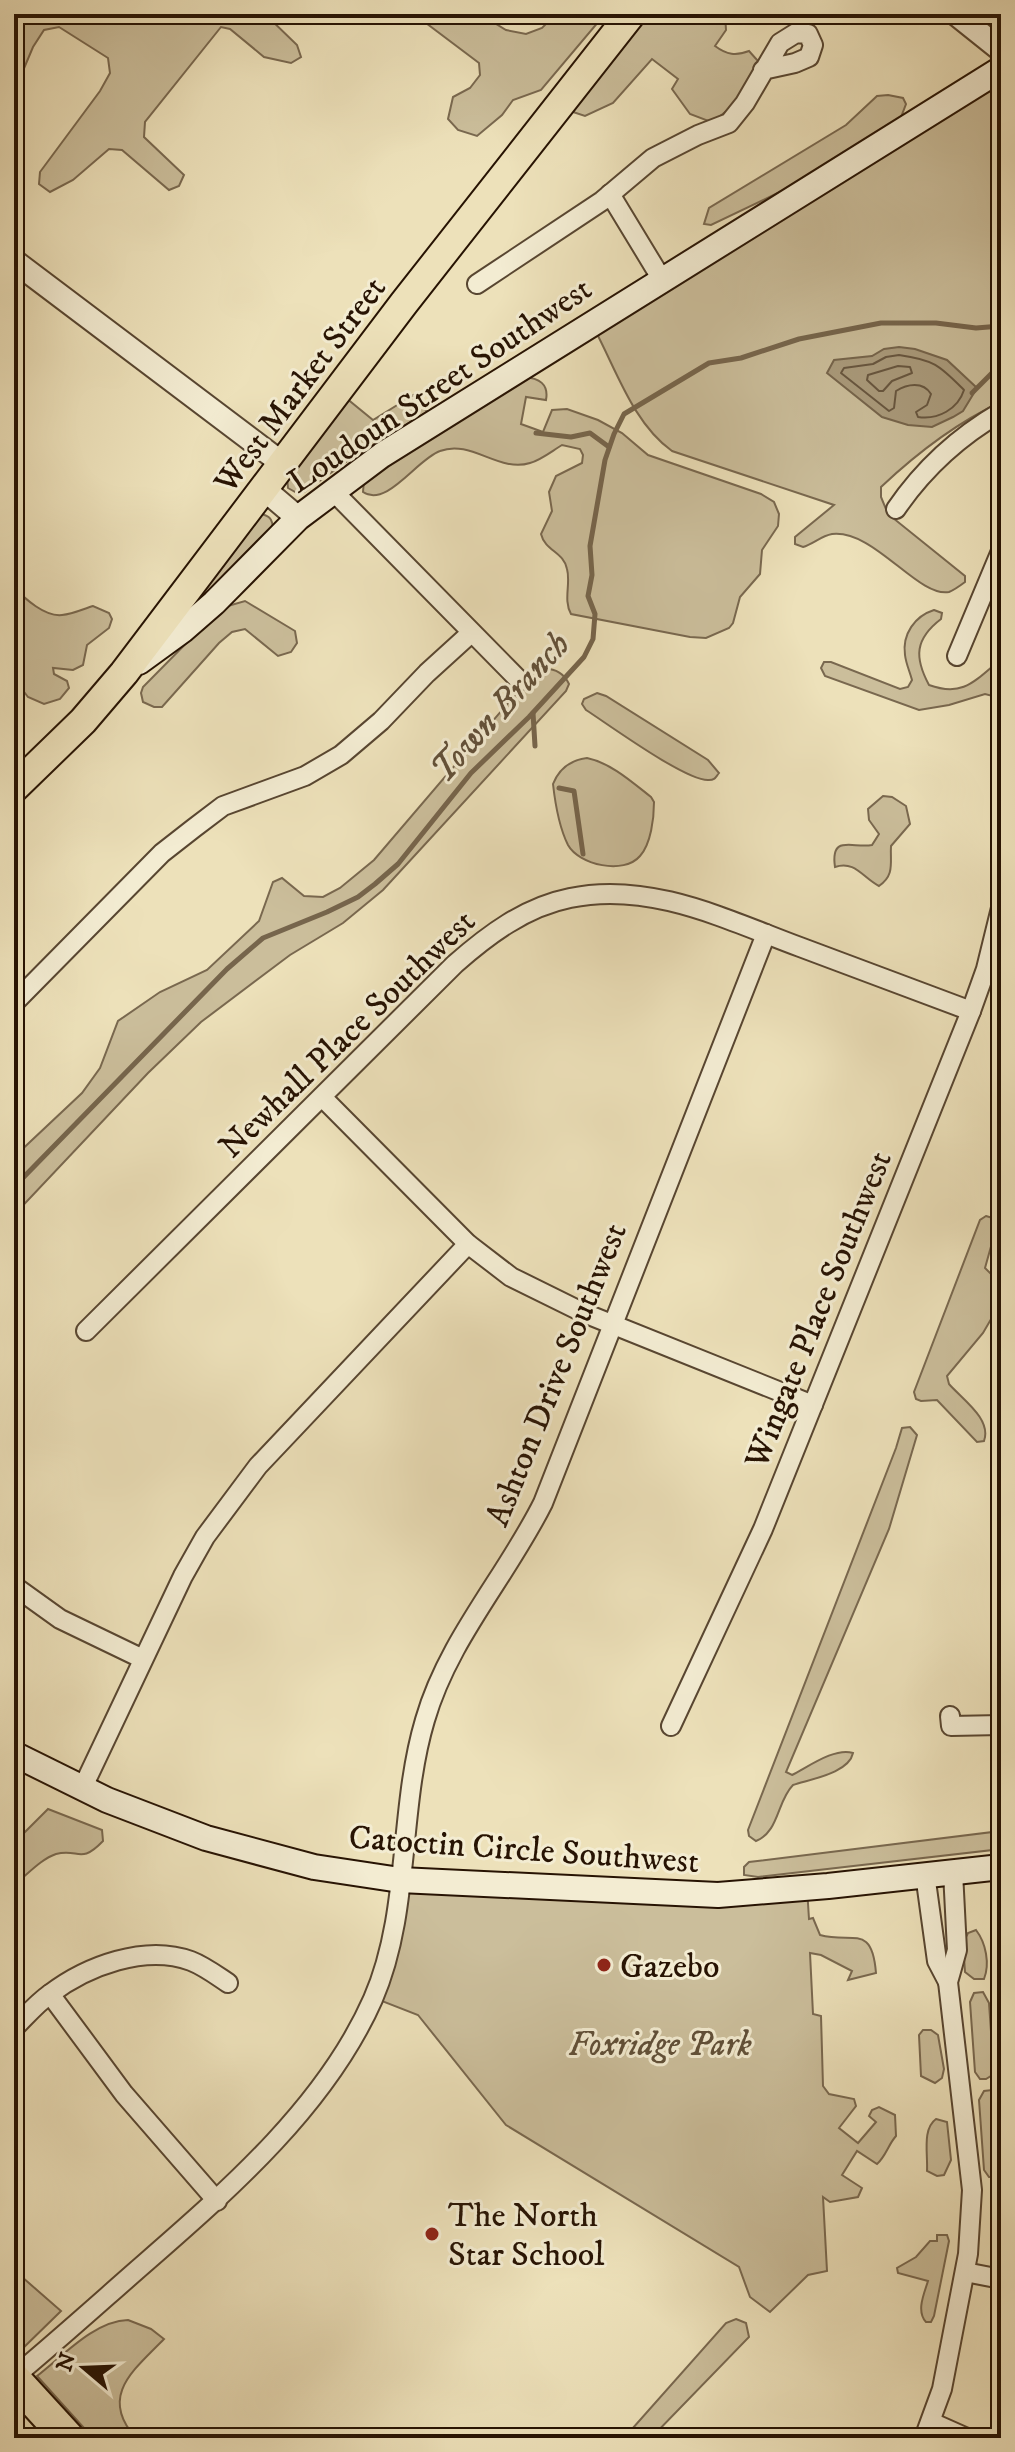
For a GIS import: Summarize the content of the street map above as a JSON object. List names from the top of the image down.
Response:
{
  "streets": {
    "main road": ["West Market Street", "Loudoun Street Southwest", "Catoctin Circle Southwest"],
    "street": ["Newhall Place Southwest", "Wingate Place Southwest", "Ashton Drive Southwest"]
  },
  "crossings": [
    ["West Market Street", "Loudoun Street Southwest"],
    ["Newhall Place Southwest", "Wingate Place Southwest"],
    ["Newhall Place Southwest", "Ashton Drive Southwest"],
    ["Ashton Drive Southwest", "Catoctin Circle Southwest"]
  ],
  "water": ["Town Branch"],
  "parks": ["Foxridge Park"],
  "places": ["Gazebo", "The North Star School"],
  "north": "left"
}
